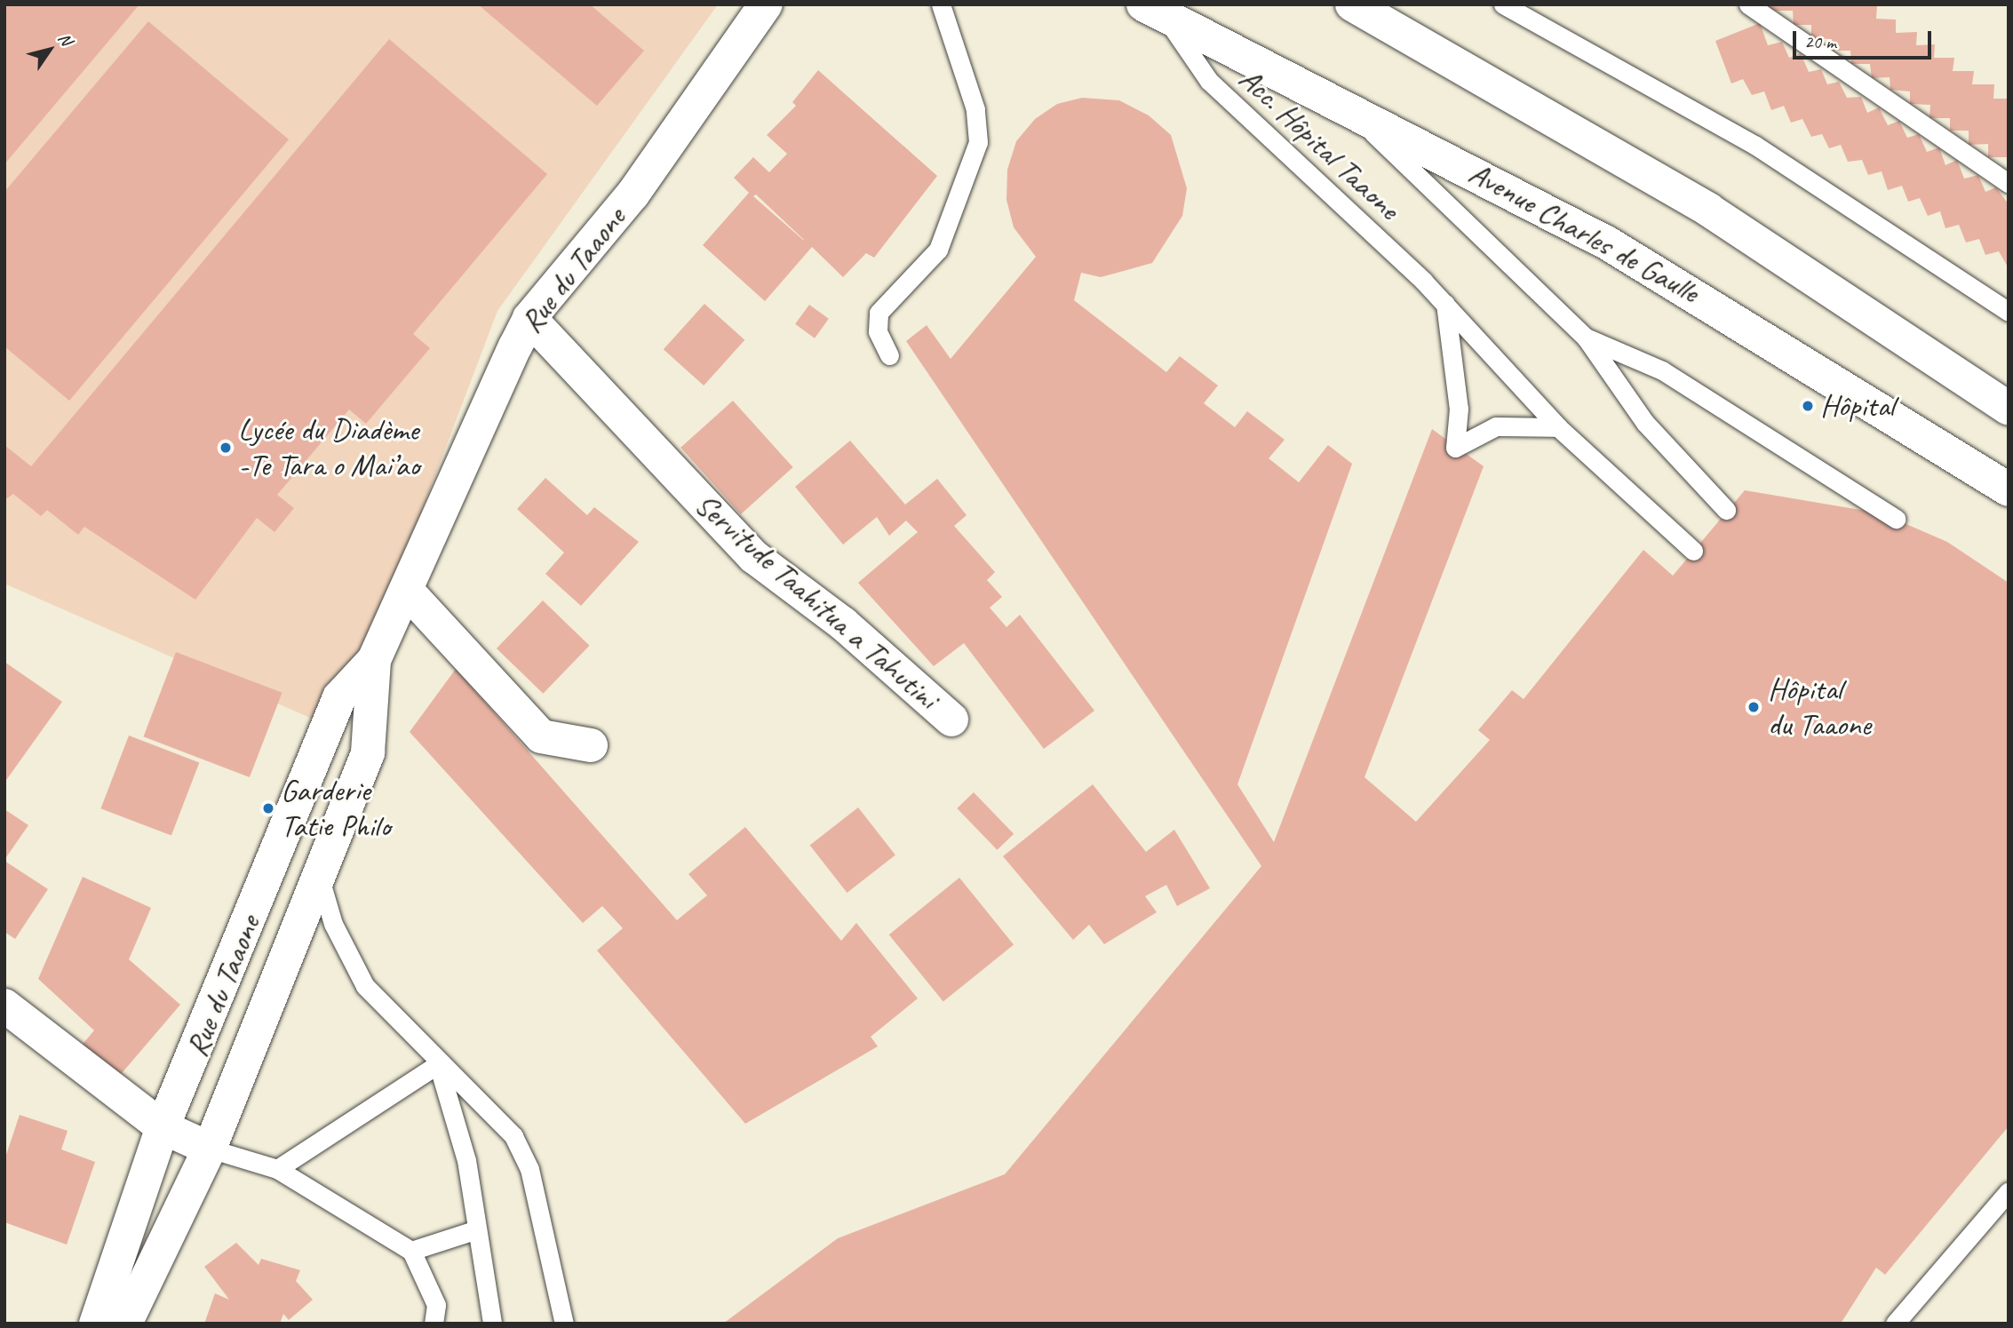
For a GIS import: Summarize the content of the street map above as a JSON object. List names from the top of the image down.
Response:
{
  "streets": {
    "main road": ["Avenue Charles de Gaulle", "Rue du Taaone", "Servitude Taahitua a Tahutini"],
    "lane": ["Acc. Hôpital Taaone"]
  },
  "crossings": [
    ["Acc. Hôpital Taaone", "Avenue Charles de Gaulle"],
    ["Rue du Taaone", "Servitude Taahitua a Tahutini"]
  ],
  "places": [
    "Hôpital",
    "Lycée du Diadème -Te Tara o Mai’ao",
    "Hôpital du Taaone",
    "Garderie Tatie Philo"
  ],
  "scale_bar": "20 m",
  "north": "top right"
}
